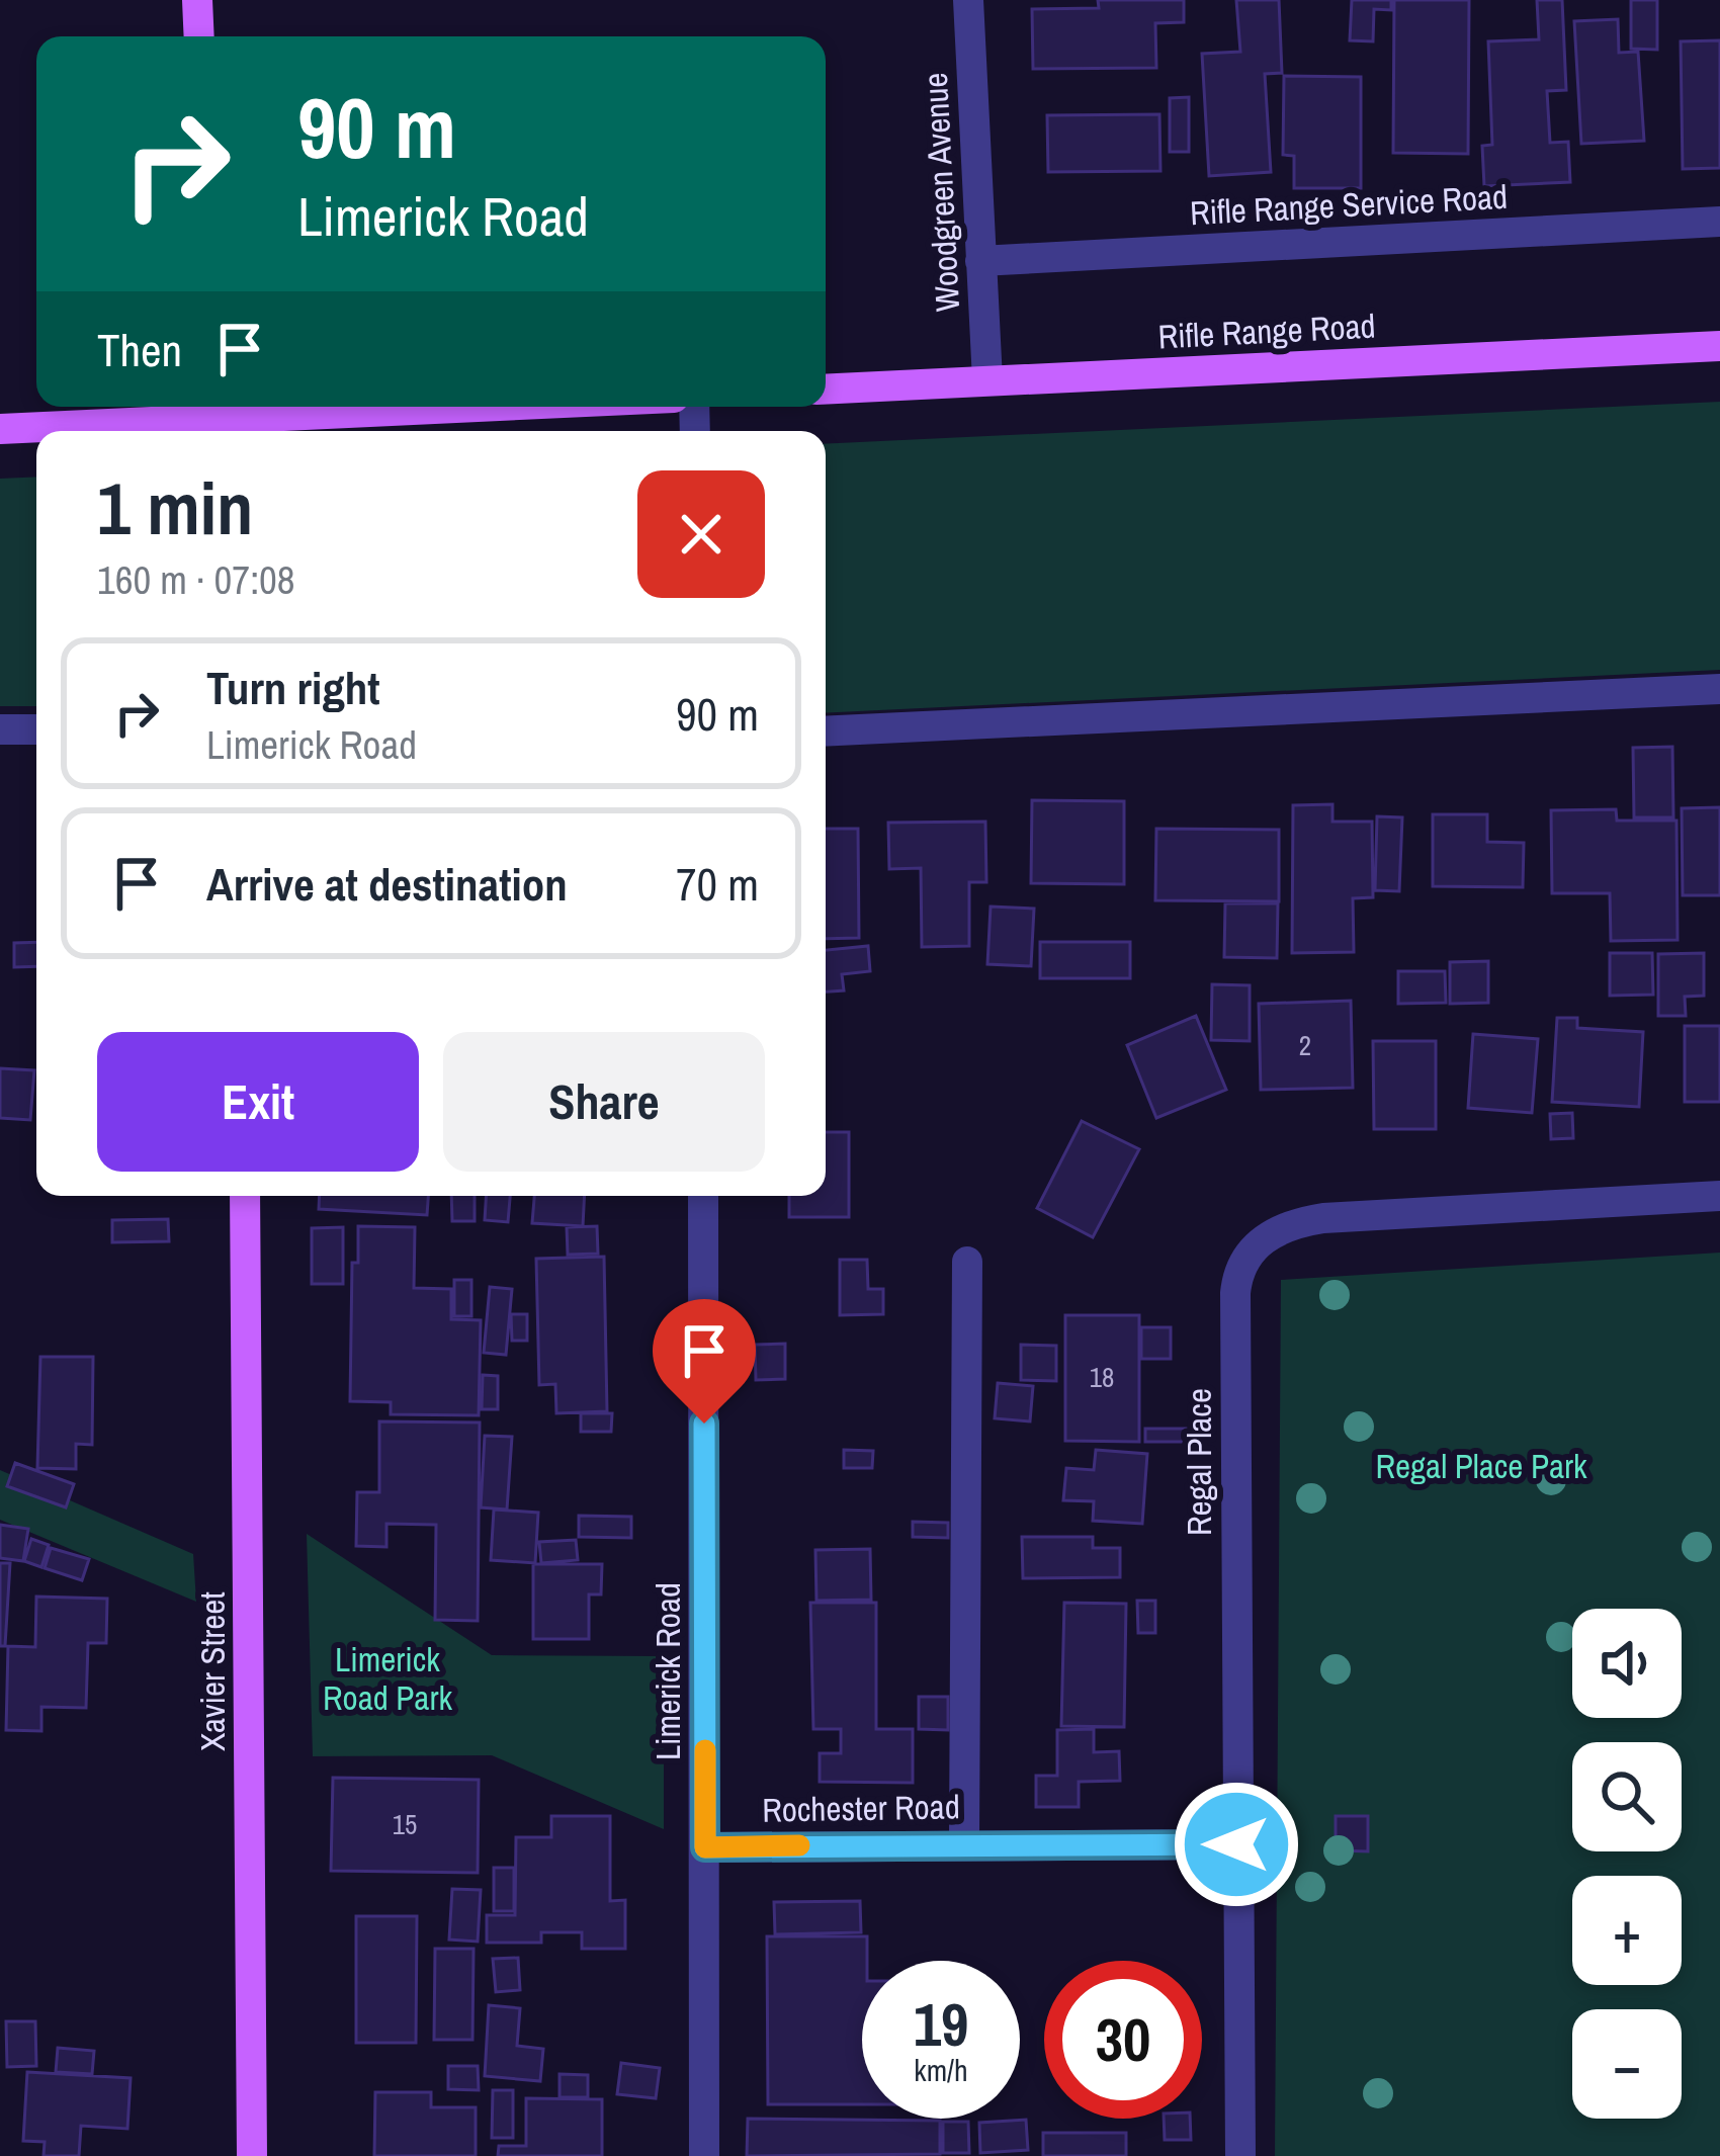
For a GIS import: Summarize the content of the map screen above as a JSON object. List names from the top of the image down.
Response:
{
  "streets": {
    "main road": ["Rifle Range Road", "Xavier Street"],
    "street": [
      "Woodgreen Avenue",
      "Rifle Range Service Road",
      "Regal Place",
      "Limerick Road",
      "Rochester Road"
    ]
  },
  "crossings": [
    ["Woodgreen Avenue", "Rifle Range Service Road"],
    ["Woodgreen Avenue", "Rifle Range Road"],
    ["Regal Place", "Rochester Road"],
    ["Limerick Road", "Rochester Road"]
  ],
  "parks": ["Regal Place Park", "Limerick Road Park"],
  "house_numbers": ["2", "18", "15"],
  "page": {
    "turn": ["90 m", "Limerick Road"],
    "then": "Then",
    "heading": ["1 min", "160 m · 07:08"],
    "list": [
      {
        "name": "Turn right",
        "note": "Limerick Road",
        "value": "90 m"
      },
      {
        "name": "Arrive at destination",
        "value": "70 m"
      }
    ],
    "buttons": ["Exit", "Share"],
    "map_buttons": ["+", "−"],
    "speed": "19 km/h",
    "limit": "30"
  }
}
